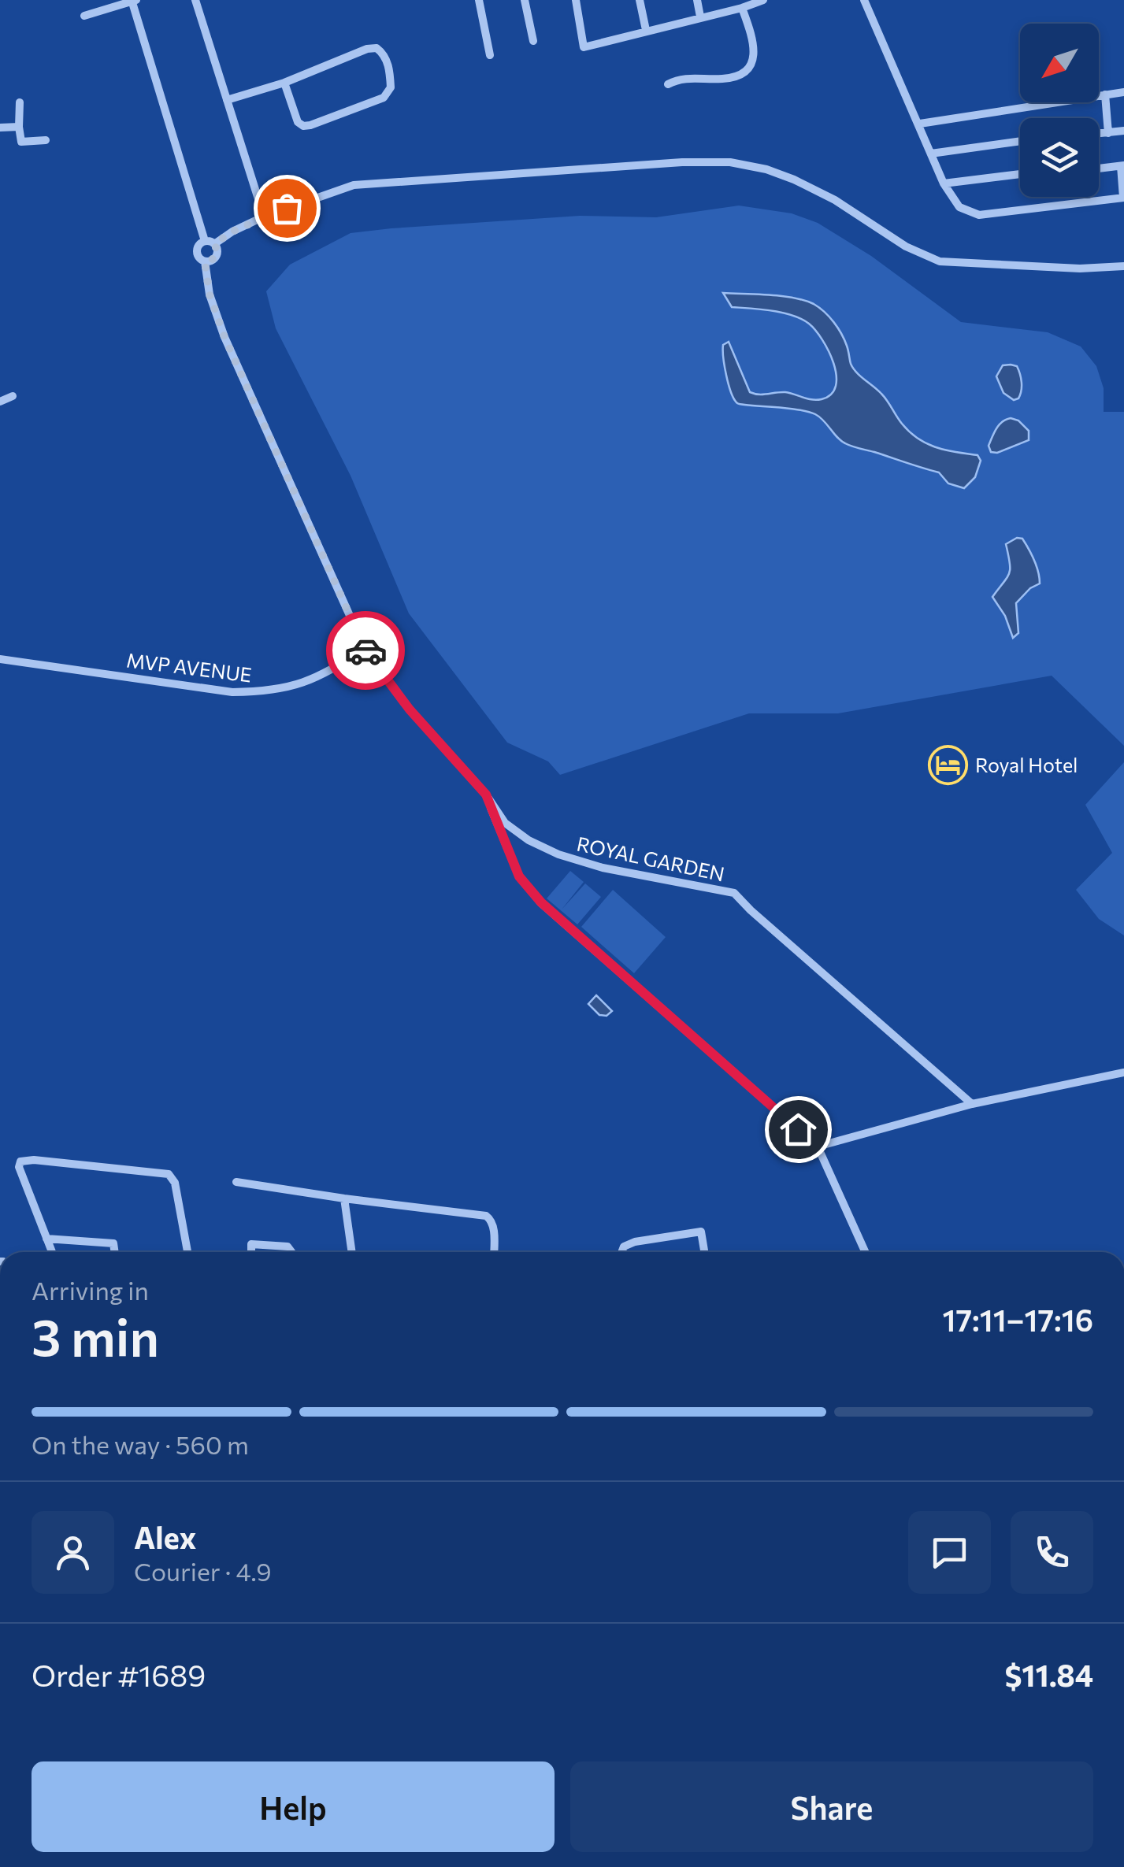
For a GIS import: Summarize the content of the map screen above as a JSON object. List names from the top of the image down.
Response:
{
  "streets": {
    "street": ["MVP AVENUE", "ROYAL GARDEN"]
  },
  "crossings": [
    ["MVP AVENUE", "ROYAL GARDEN"]
  ],
  "places": {
    "hotel": ["Royal Hotel"]
  },
  "north": "bottom left",
  "page": {
    "heading": ["3 min", "Arriving in", "17:11–17:16"],
    "panel": [
      "Alex",
      "Courier · 4.9",
      "Order #1689",
      "$11.84"
    ],
    "bar": "On the way · 560 m",
    "buttons": ["Help", "Share"]
  }
}
